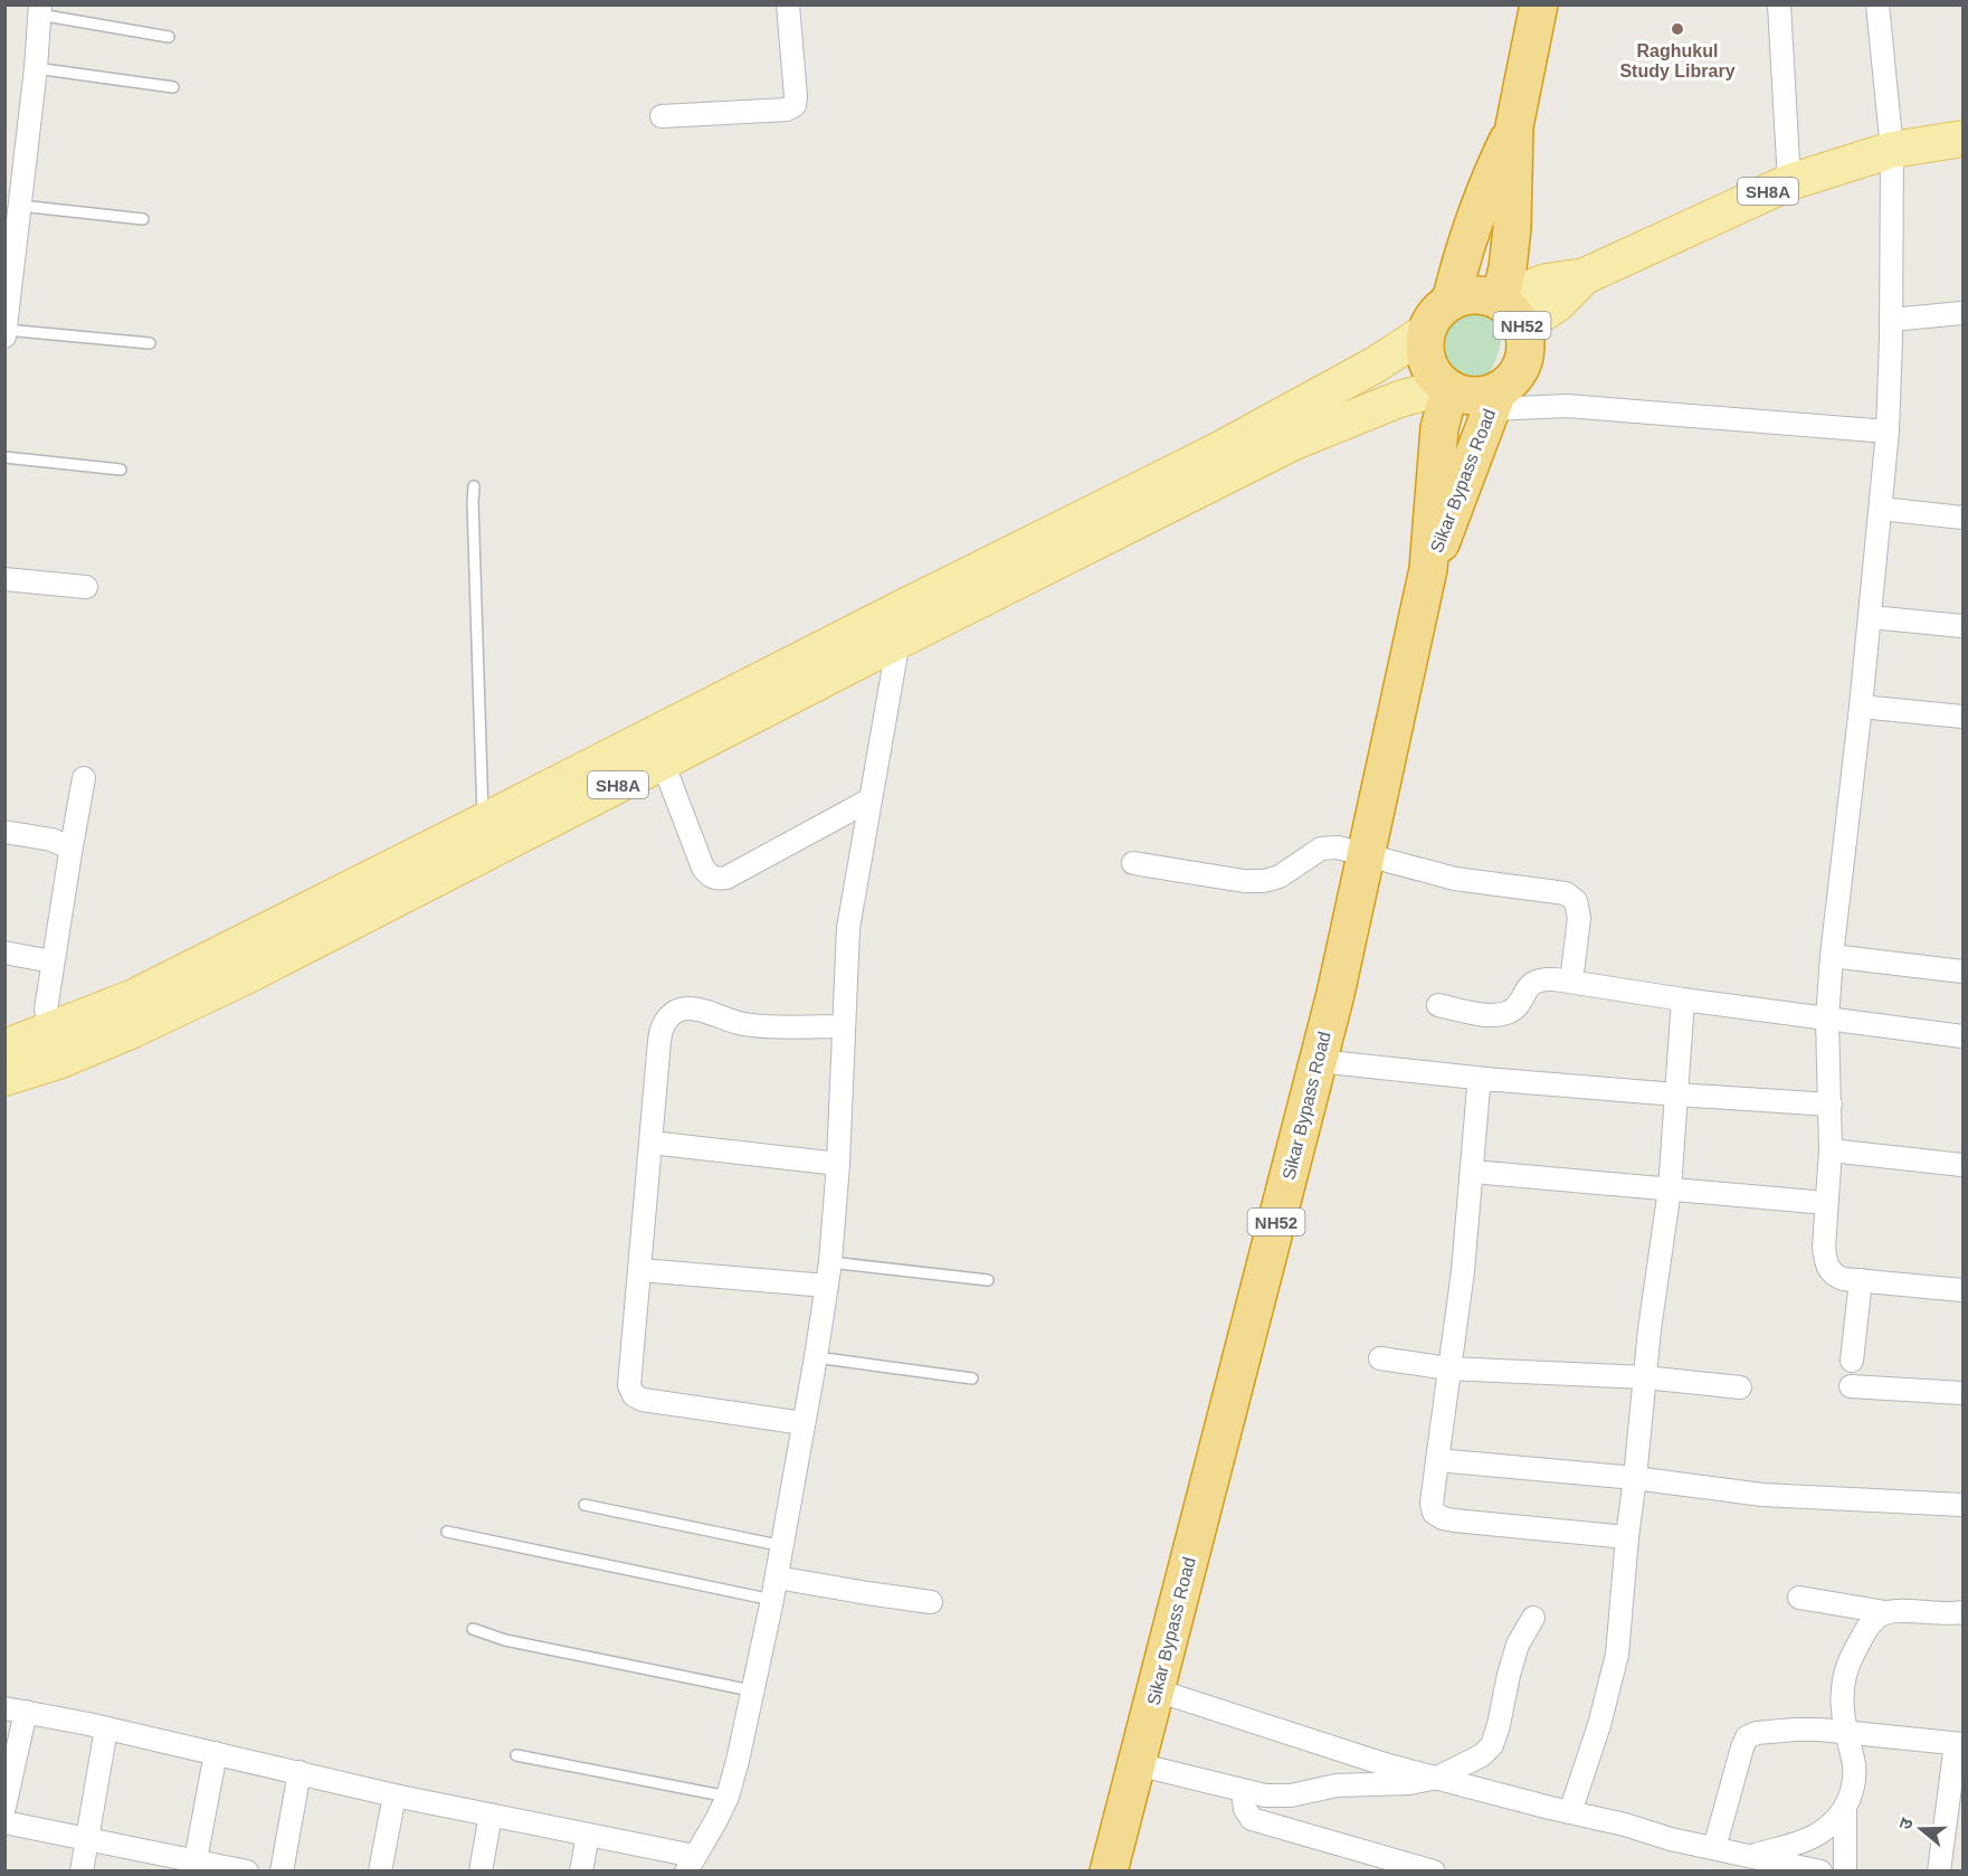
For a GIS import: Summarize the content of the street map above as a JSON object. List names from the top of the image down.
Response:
{
  "streets": {
    "highway": ["NH52", "Sikar Bypass Road"],
    "main road": ["SH8A"]
  },
  "crossings": [
    ["SH8A", "NH52"],
    ["SH8A", "Sikar Bypass Road"],
    ["NH52", "Sikar Bypass Road"]
  ],
  "places": ["Raghukul Study Library"],
  "north": "left"
}
